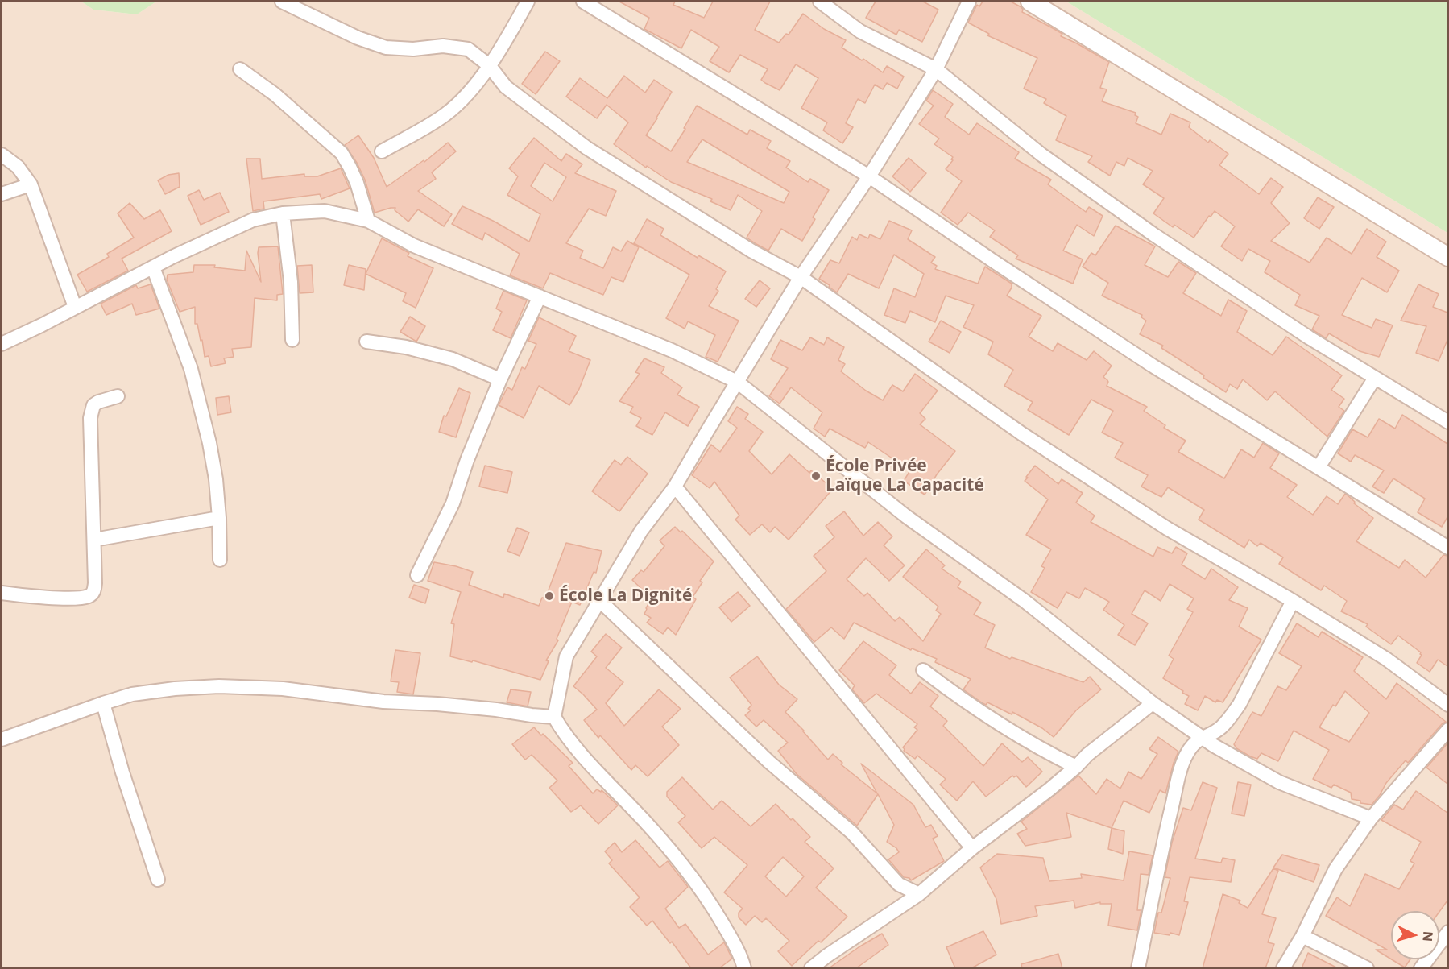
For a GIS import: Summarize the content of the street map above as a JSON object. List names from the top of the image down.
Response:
{
  "places": ["École Privée Laïque La Capacité", "École La Dignité"],
  "north": "right"
}
